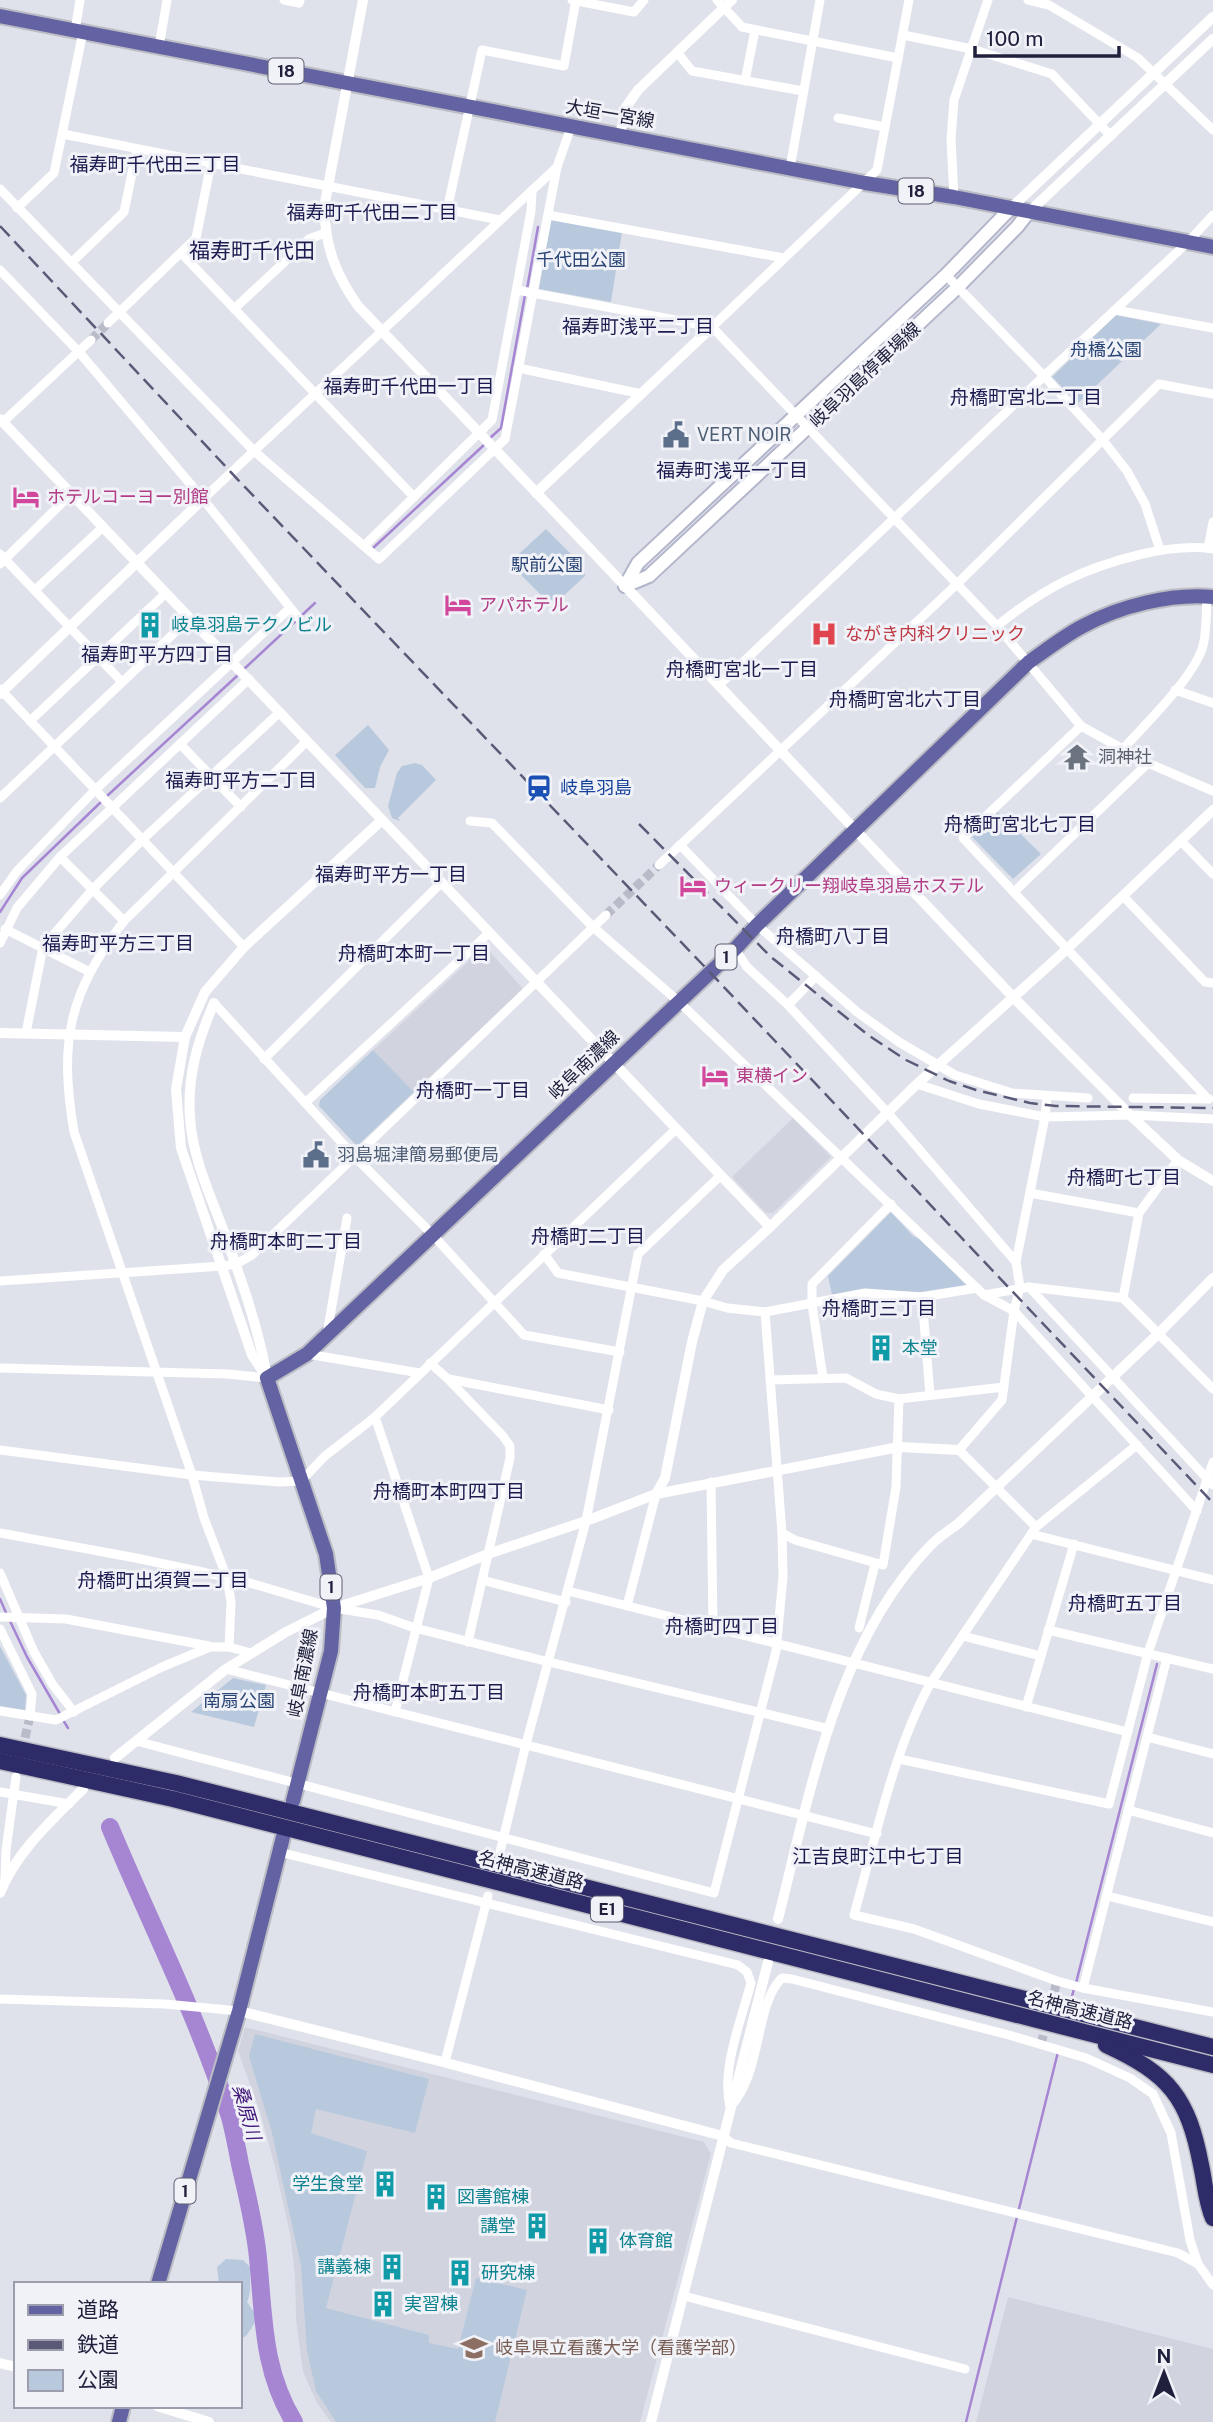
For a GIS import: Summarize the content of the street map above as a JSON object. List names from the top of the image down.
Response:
{
  "streets": {
    "highway": ["名神高速道路", "E1"],
    "main road": [
      "18",
      "大垣一宮線",
      "岐阜羽島停車場線",
      "1",
      "岐阜南濃線"
    ]
  },
  "crossings": [
    ["大垣一宮線", "岐阜羽島停車場線"]
  ],
  "districts": [
    "福寿町千代田三丁目",
    "福寿町千代田二丁目",
    "福寿町千代田",
    "福寿町浅平二丁目",
    "福寿町千代田一丁目",
    "舟橋町宮北二丁目",
    "福寿町浅平一丁目",
    "福寿町平方四丁目",
    "舟橋町宮北一丁目",
    "舟橋町宮北六丁目",
    "福寿町平方二丁目",
    "舟橋町宮北七丁目",
    "福寿町平方一丁目",
    "舟橋町八丁目",
    "福寿町平方三丁目",
    "舟橋町本町一丁目",
    "舟橋町一丁目",
    "舟橋町七丁目",
    "舟橋町二丁目",
    "舟橋町本町二丁目",
    "舟橋町三丁目",
    "舟橋町本町四丁目",
    "舟橋町出須賀二丁目",
    "舟橋町五丁目",
    "舟橋町四丁目",
    "舟橋町本町五丁目",
    "江吉良町江中七丁目"
  ],
  "water": ["桑原川"],
  "parks": [
    "千代田公園",
    "舟橋公園",
    "駅前公園",
    "南扇公園"
  ],
  "places": {
    "public building": ["VERT NOIR", "羽島堀津簡易郵便局"],
    "hotel": [
      "ホテルコーヨー別館",
      "アパホテル",
      "ウィークリー翔岐阜羽島ホステル",
      "東横イン"
    ],
    "building": [
      "岐阜羽島テクノビル",
      "本堂",
      "学生食堂",
      "図書館棟",
      "講堂",
      "体育館",
      "講義棟",
      "研究棟",
      "実習棟"
    ],
    "hospital": ["ながき内科クリニック"],
    "temple": ["洞神社"],
    "station": ["岐阜羽島"],
    "school or university": ["岐阜県立看護大学（看護学部）"]
  },
  "legend": ["道路", "鉄道", "公園"],
  "scale_bar": "100 m",
  "north": "top"
}
